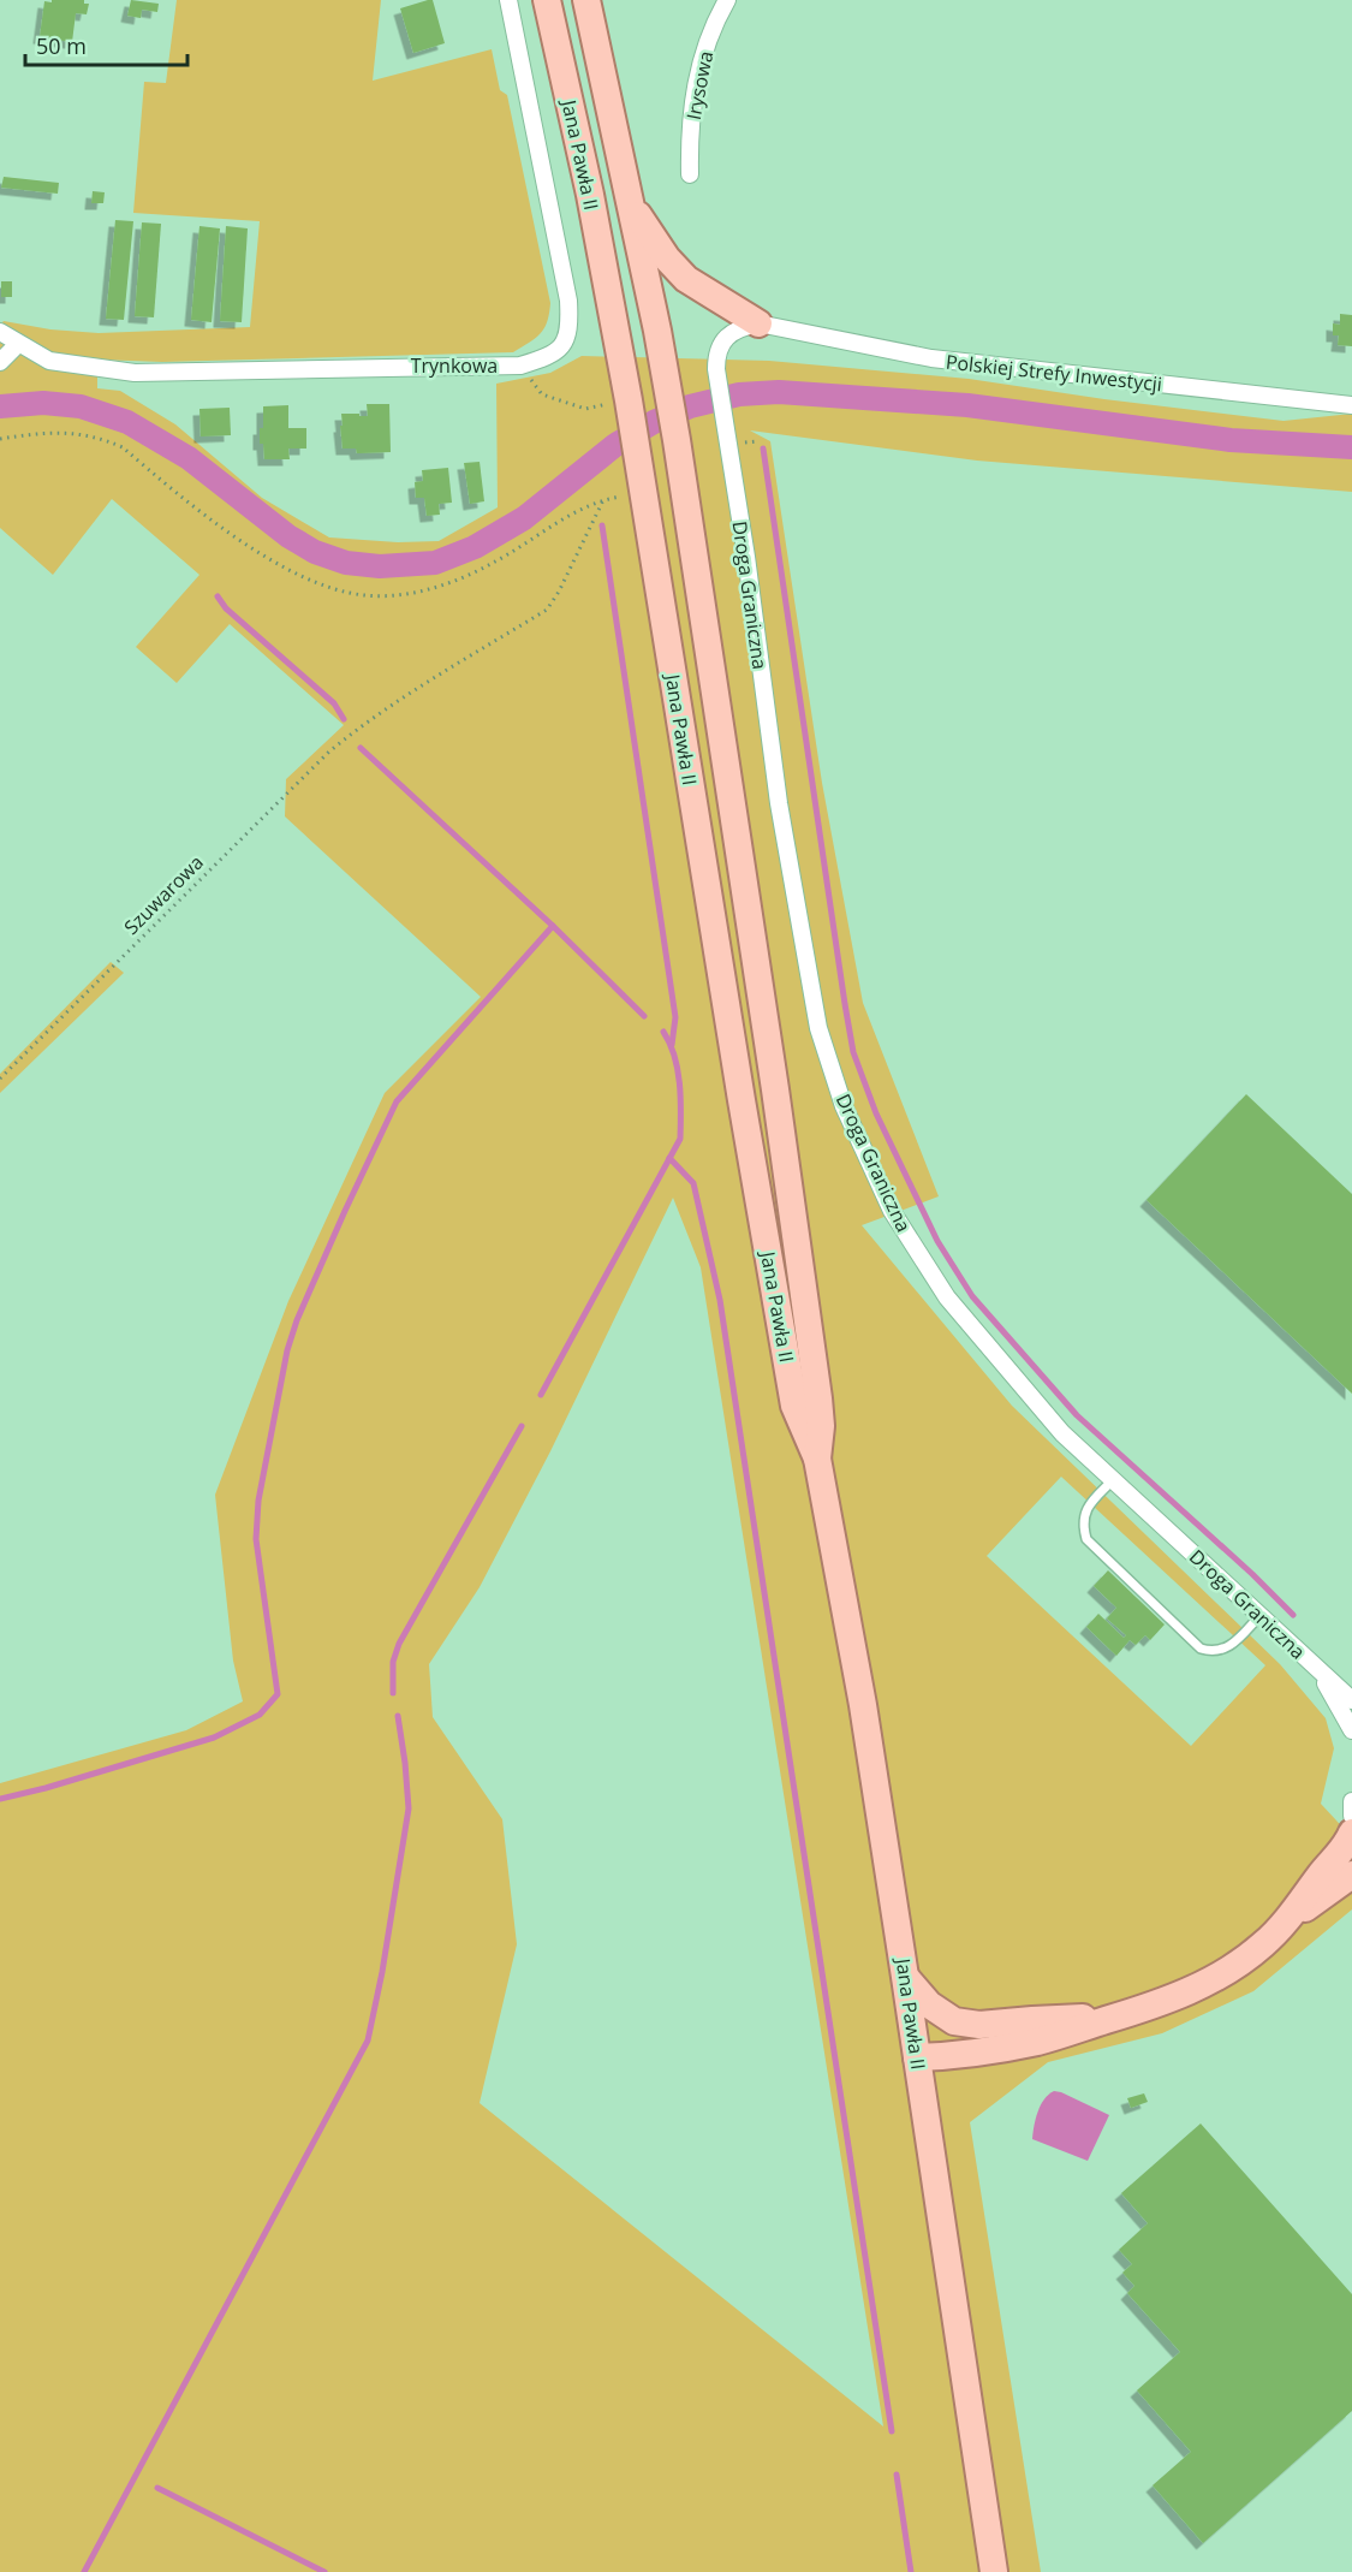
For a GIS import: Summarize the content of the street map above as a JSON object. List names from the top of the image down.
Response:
{
  "streets": {
    "main road": ["Jana Pawła II"],
    "street": [
      "Irysowa",
      "Trynkowa",
      "Polskiej Strefy Inwestycji",
      "Droga Graniczna"
    ],
    "path": ["Szuwarowa"]
  },
  "crossings": [
    ["Polskiej Strefy Inwestycji", "Droga Graniczna"]
  ],
  "scale_bar": "50 m"
}
